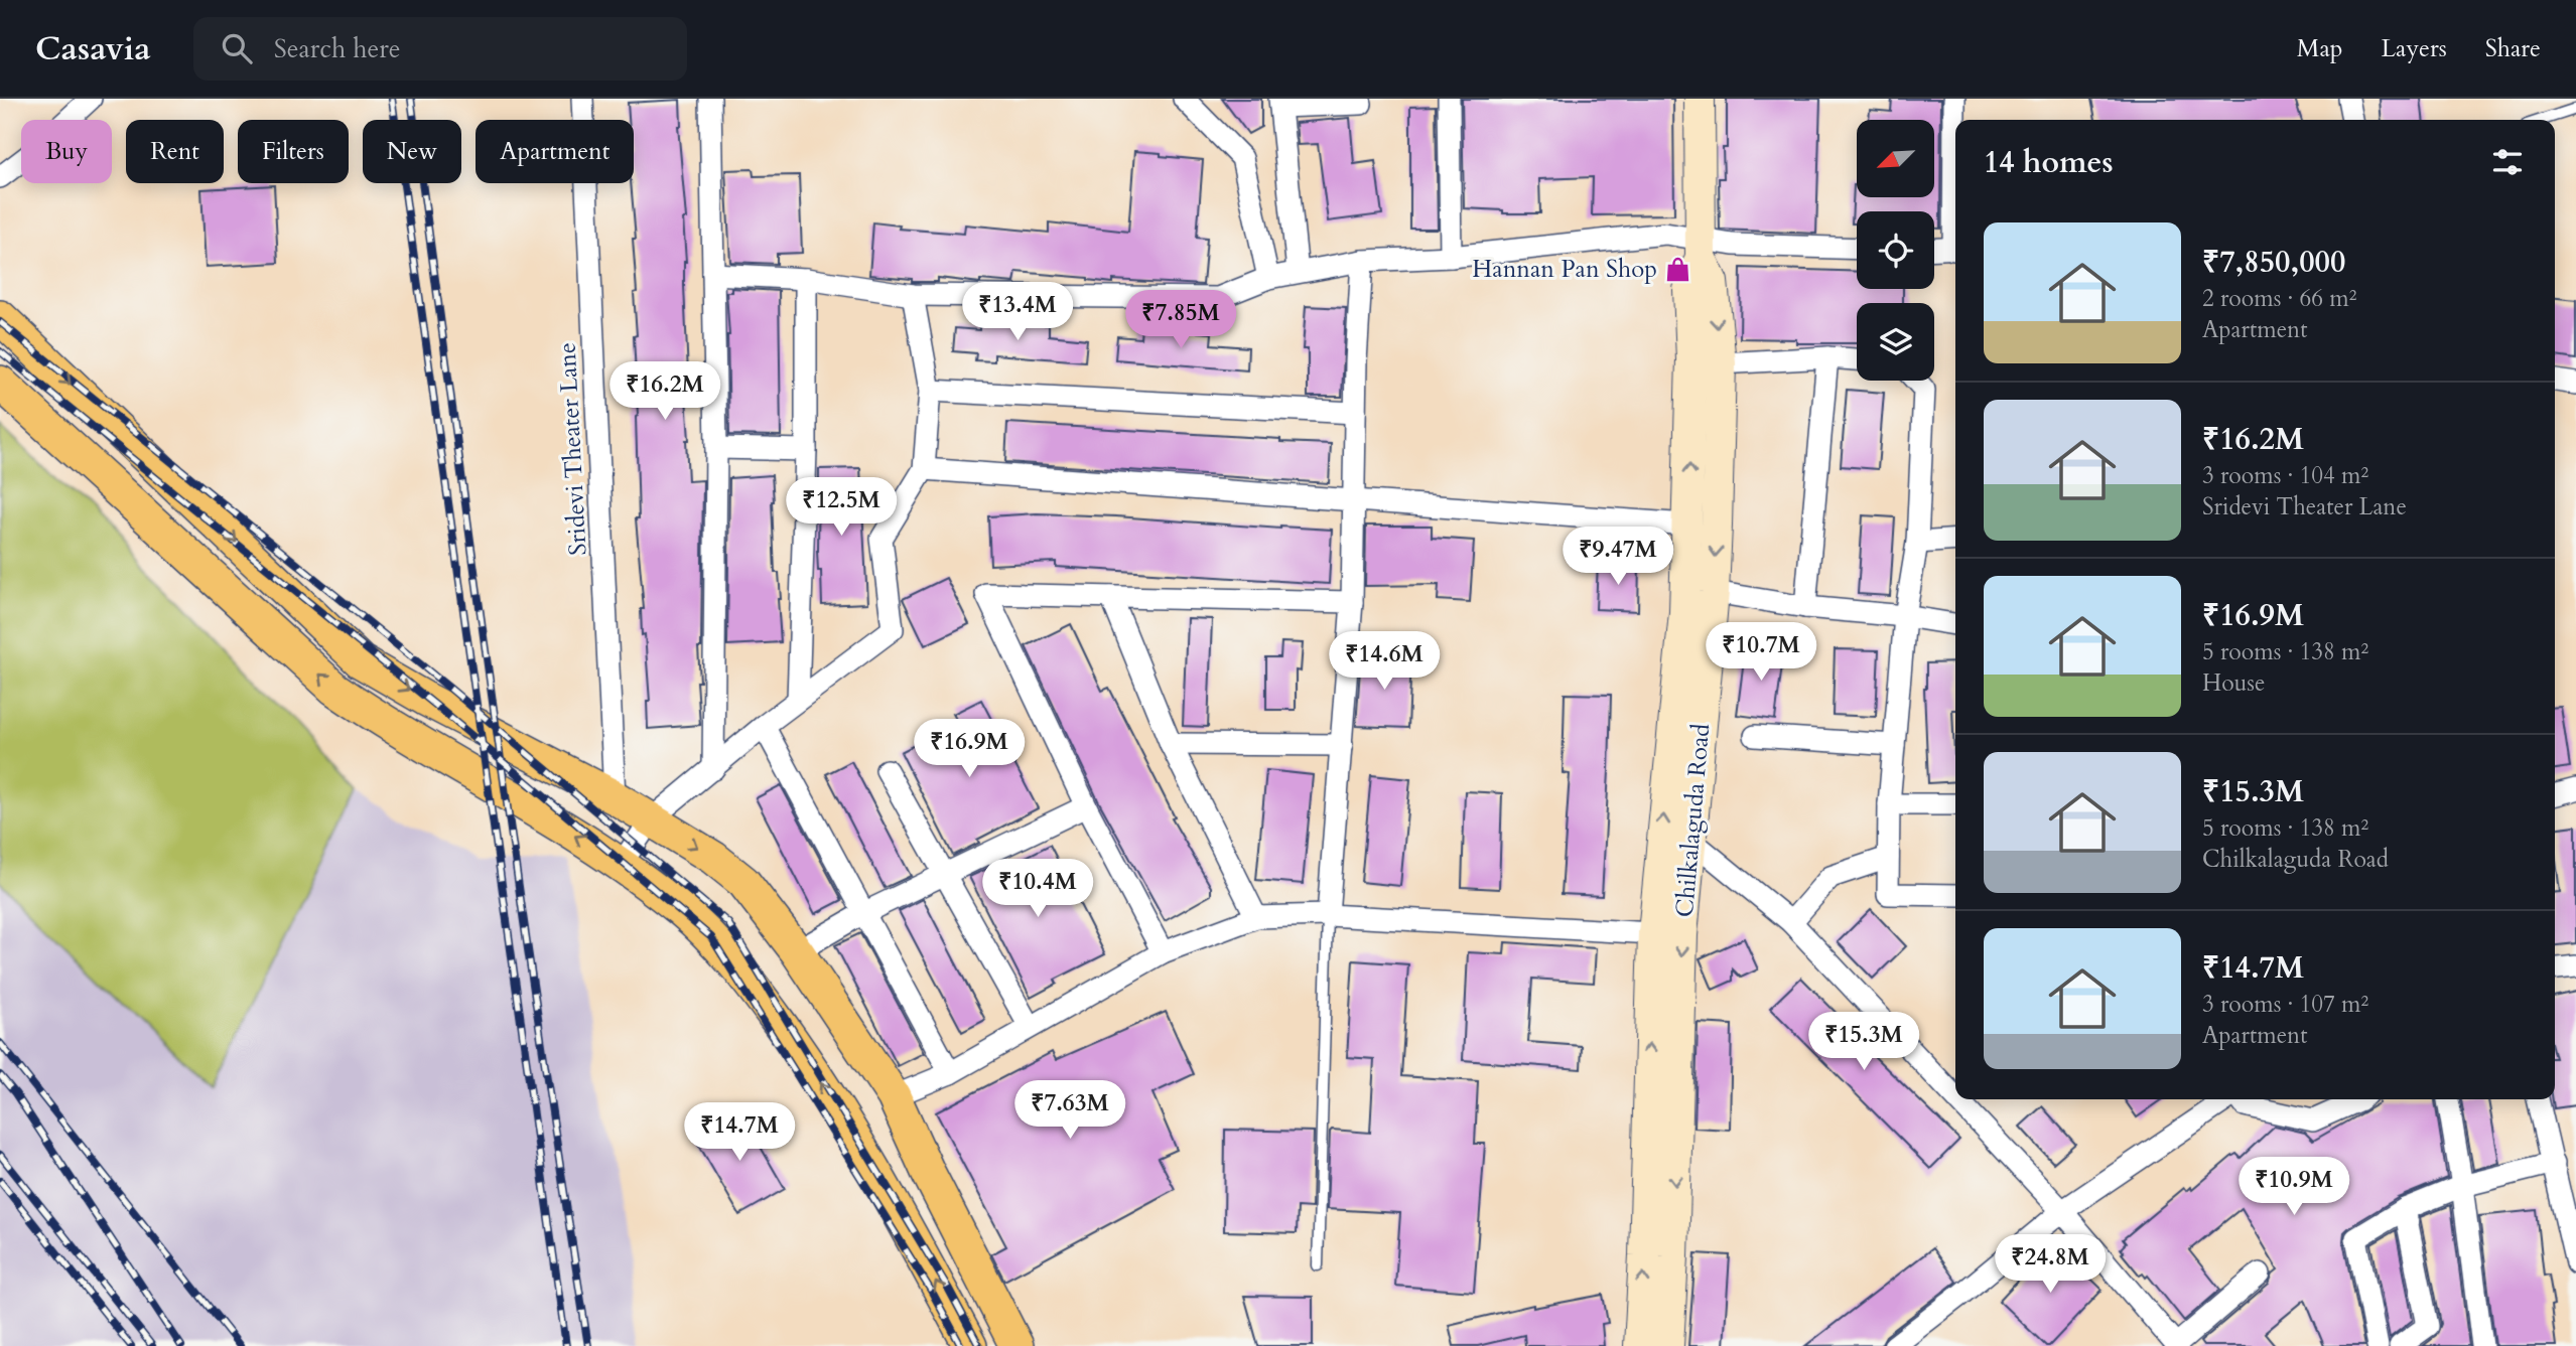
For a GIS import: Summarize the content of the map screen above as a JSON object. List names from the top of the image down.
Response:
{
  "streets": {
    "main road": ["Chilkalaguda Road"],
    "street": ["Sridevi Theater Lane"]
  },
  "places": {
    "shop": ["Hannan Pan Shop"]
  },
  "north": "bottom left",
  "page": {
    "header": "Casavia",
    "search": "Search here",
    "nav": ["Map", "Layers", "Share"],
    "chip": [
      "Buy",
      "Rent",
      "Filters",
      "New",
      "Apartment"
    ],
    "heading": "14 homes",
    "list": [
      {
        "name": "₹7,850,000",
        "note": "2 rooms · 66 m² · Apartment"
      },
      {
        "name": "₹16.2M",
        "note": "3 rooms · 104 m² · Sridevi Theater Lane"
      },
      {
        "name": "₹16.9M",
        "note": "5 rooms · 138 m² · House"
      },
      {
        "name": "₹15.3M",
        "note": "5 rooms · 138 m² · Chilkalaguda Road"
      },
      {
        "name": "₹14.7M",
        "note": "3 rooms · 107 m² · Apartment"
      }
    ],
    "price": [
      "₹13.4M",
      "₹7.85M",
      "₹16.2M",
      "₹12.5M",
      "₹9.47M",
      "₹10.7M",
      "₹14.6M",
      "₹16.9M",
      "₹10.4M",
      "₹15.3M",
      "₹7.63M",
      "₹14.7M",
      "₹10.9M",
      "₹24.8M"
    ]
  }
}
